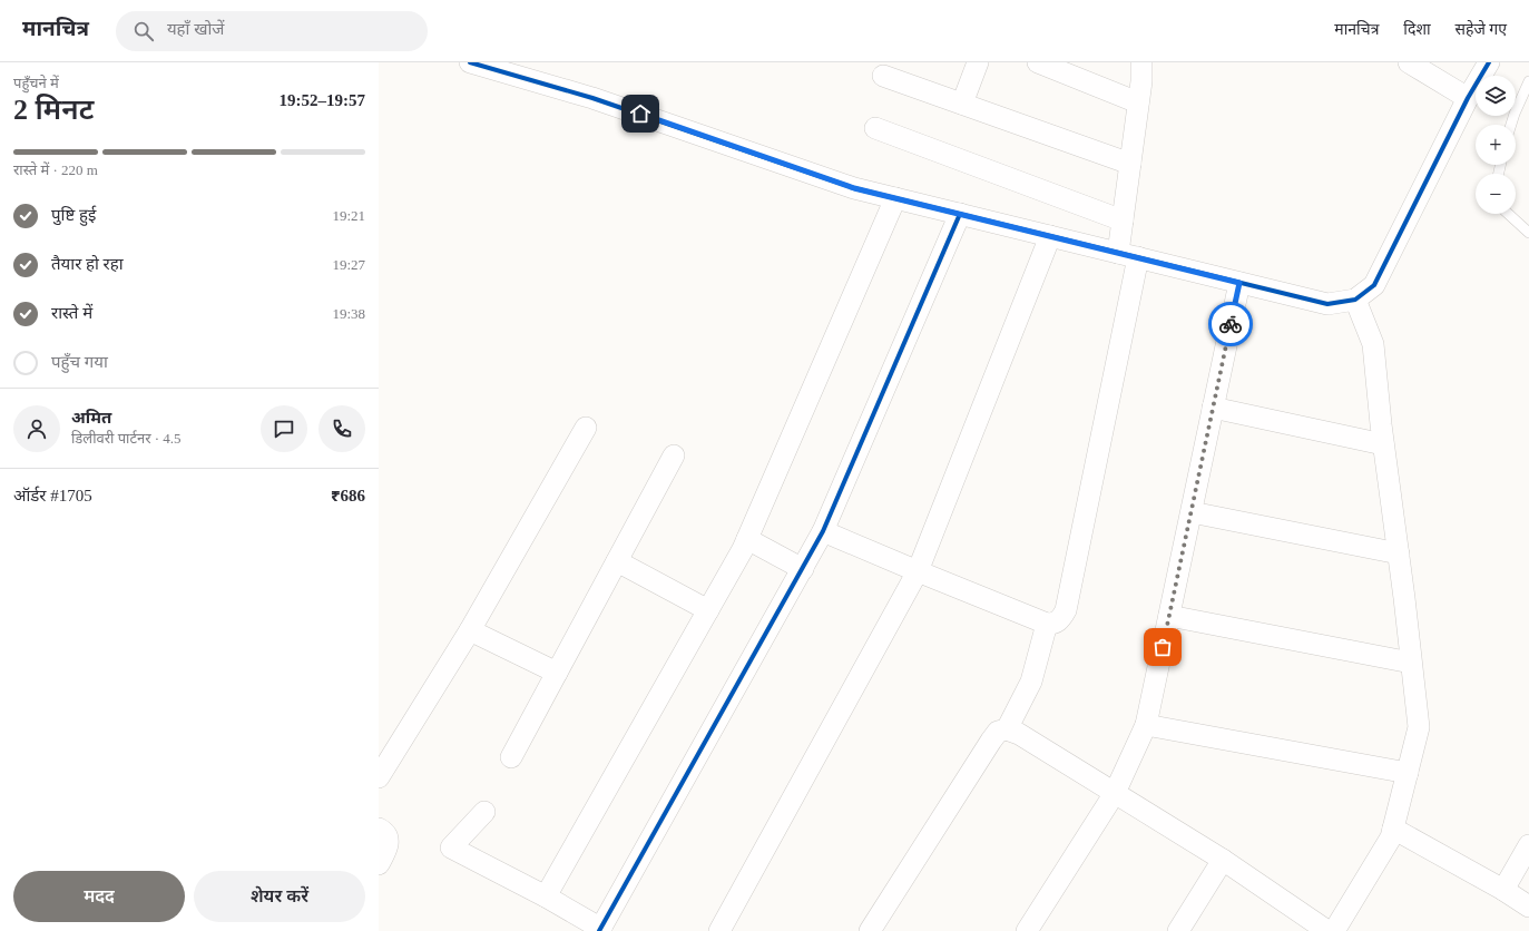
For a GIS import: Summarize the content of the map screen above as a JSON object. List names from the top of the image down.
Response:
{
  "page": {
    "header": "मानचित्र",
    "search": "यहाँ खोजें",
    "nav": ["मानचित्र", "दिशा", "सहेजे गए"],
    "heading": ["2 मिनट", "पहुँचने में", "19:52–19:57"],
    "panel": [
      "अमित",
      "डिलीवरी पार्टनर · 4.5",
      "ऑर्डर #1705",
      "₹686"
    ],
    "map_buttons": ["+", "−"],
    "bar": "रास्ते में · 220 m",
    "list": [
      ["पुष्टि हुई", "19:21"],
      ["तैयार हो रहा", "19:27"],
      ["रास्ते में", "19:38"],
      "पहुँच गया"
    ],
    "buttons": ["मदद", "शेयर करें"]
  }
}
